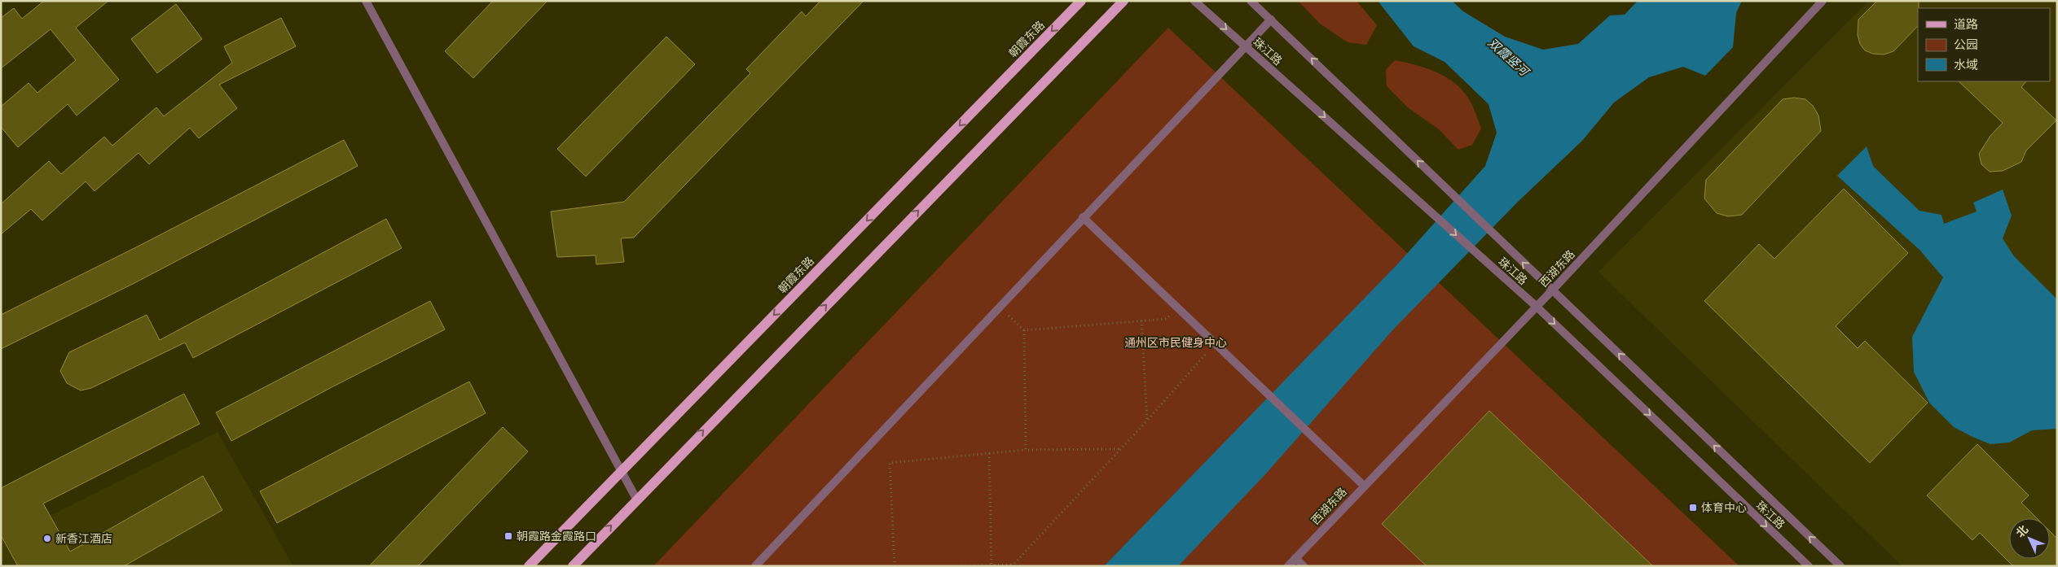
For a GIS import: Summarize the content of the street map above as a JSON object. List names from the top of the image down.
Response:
{
  "streets": {
    "main road": ["朝霞东路"],
    "street": ["珠江路", "西湖东路"]
  },
  "crossings": [
    ["珠江路", "西湖东路"]
  ],
  "water": ["双霞竖河"],
  "parks": ["通州区市民健身中心"],
  "places": {
    "transit": ["体育中心", "朝霞路金霞路口"],
    "other": ["新香江酒店"]
  },
  "legend": ["道路", "公园", "水域"],
  "north": "top left"
}
